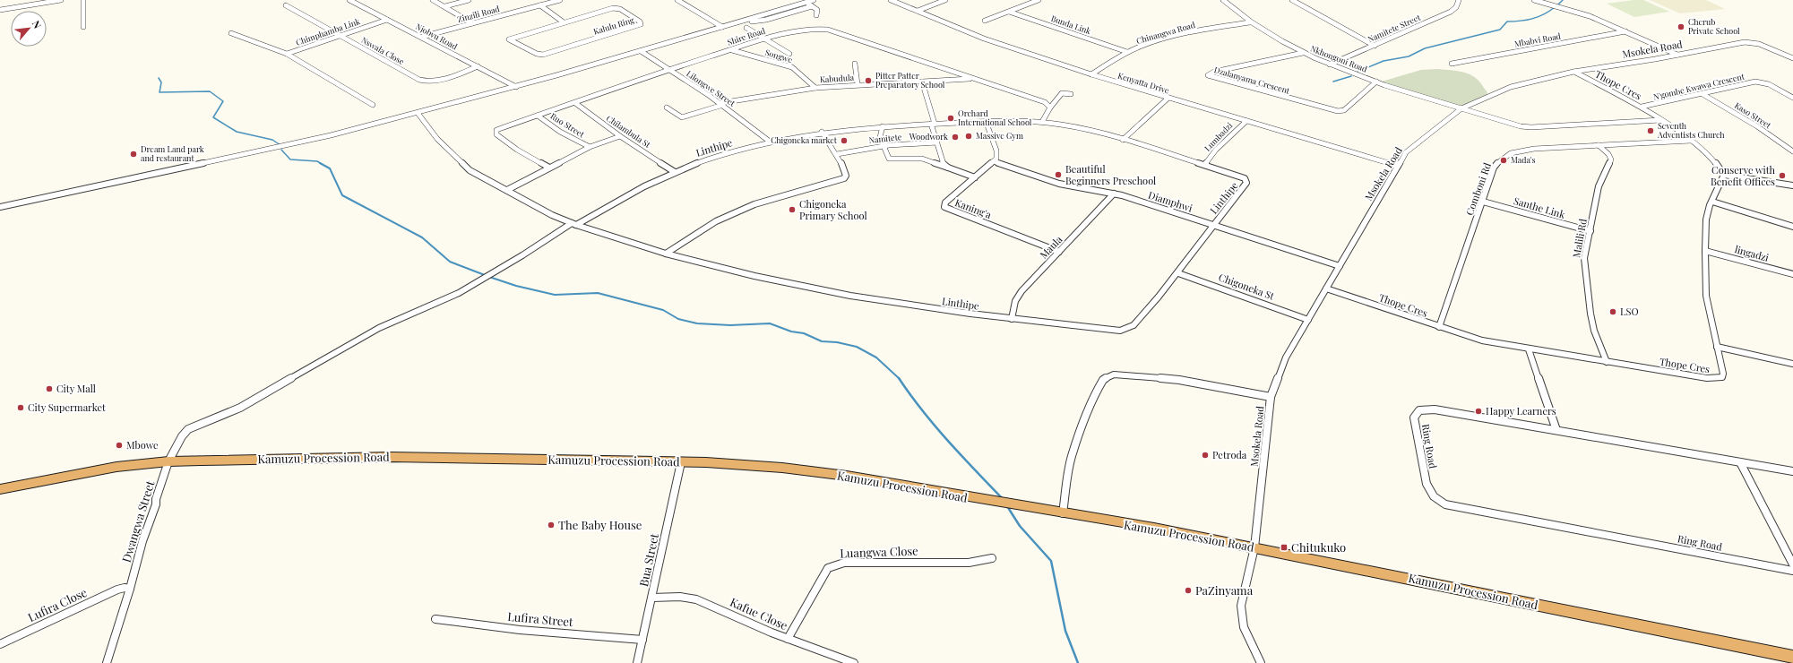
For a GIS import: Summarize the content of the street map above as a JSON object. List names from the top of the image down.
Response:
{
  "streets": {
    "highway": ["Kamuzu Procession Road"],
    "street": [
      "Zinzili Road",
      "Bunda Link",
      "Kalulu Ring",
      "Namitete Street",
      "Chimphamba Link",
      "Chinangwa Road",
      "Njobvu Road",
      "Shire Road",
      "Mbabvi Road",
      "Msokela Road",
      "Nswala Close",
      "Songwe",
      "Nkhongoni Road",
      "Kabudula",
      "Dzalanyama Crescent",
      "Kenyatta Drive",
      "Thope Cres",
      "N'gombe Kwawa Crescent",
      "Lilongwe Street",
      "Kaso Street",
      "Ruo Street",
      "Chilambula St",
      "Lumbadzi",
      "Namitete",
      "Linthipe",
      "Comboni Rd",
      "Diamphwi",
      "Santhe Link",
      "Kaning'a",
      "Malili Rd",
      "Maula",
      "lingadzi",
      "Chigoneka St",
      "Ring Road",
      "Dwangwa Street",
      "Luangwa Close",
      "Bua Street",
      "Lufira Close",
      "Kafue Close",
      "Lufira Street"
    ]
  },
  "crossings": [
    ["Zinzili Road", "Njobvu Road"],
    ["Bunda Link", "Chinangwa Road"],
    ["Namitete Street", "Nkhongoni Road"],
    ["Chimphamba Link", "Njobvu Road"],
    ["Chimphamba Link", "Nswala Close"],
    ["Chinangwa Road", "Nkhongoni Road"],
    ["Chinangwa Road", "Kenyatta Drive"],
    ["Njobvu Road", "Nswala Close"],
    ["Shire Road", "Songwe"],
    ["Shire Road", "Kabudula"],
    ["Shire Road", "Lilongwe Street"],
    ["Shire Road", "Ruo Street"],
    ["Shire Road", "Chilambula St"],
    ["Msokela Road", "Nkhongoni Road"],
    ["Msokela Road", "Kenyatta Drive"],
    ["Msokela Road", "Thope Cres"],
    ["Msokela Road", "Diamphwi"],
    ["Msokela Road", "Chigoneka St"],
    ["Msokela Road", "Kamuzu Procession Road"],
    ["Songwe", "Kabudula"],
    ["Nkhongoni Road", "Dzalanyama Crescent"],
    ["Nkhongoni Road", "Thope Cres"],
    ["Kabudula", "Lilongwe Street"],
    ["Kenyatta Drive", "Lumbadzi"],
    ["Thope Cres", "N'gombe Kwawa Crescent"],
    ["Thope Cres", "Comboni Rd"],
    ["Thope Cres", "Malili Rd"],
    ["Thope Cres", "lingadzi"],
    ["N'gombe Kwawa Crescent", "Kaso Street"],
    ["Lilongwe Street", "Linthipe"],
    ["Chilambula St", "Linthipe"],
    ["Lumbadzi", "Linthipe"],
    ["Linthipe", "Diamphwi"],
    ["Linthipe", "Maula"],
    ["Linthipe", "Chigoneka St"],
    ["Linthipe", "Dwangwa Street"],
    ["Comboni Rd", "Santhe Link"],
    ["Comboni Rd", "Malili Rd"],
    ["Diamphwi", "Kaning'a"],
    ["Diamphwi", "Maula"],
    ["Santhe Link", "Malili Rd"],
    ["Kaning'a", "Maula"],
    ["Kamuzu Procession Road", "Dwangwa Street"],
    ["Kamuzu Procession Road", "Bua Street"],
    ["Dwangwa Street", "Lufira Close"],
    ["Luangwa Close", "Kafue Close"],
    ["Bua Street", "Kafue Close"],
    ["Bua Street", "Lufira Street"]
  ],
  "places": {
    "other": [
      "Cherub Private School",
      "Pitter Patter Preparatory School",
      "Orchard International School",
      "Seventh Adventists Church",
      "Massive Gym",
      "Woodwork",
      "Chigoneka market",
      "Dream Land park and restaurant",
      "Mada's",
      "Beautiful Beginners Preschool",
      "Conserve with Benefit Offices",
      "Chigoneka Primary School",
      "LSO",
      "City Mall",
      "City Supermarket",
      "Happy Learners",
      "Mbowe",
      "Petroda",
      "The Baby House",
      "PaZinyama"
    ],
    "transit": ["Chitukuko"]
  },
  "north": "top right"
}
